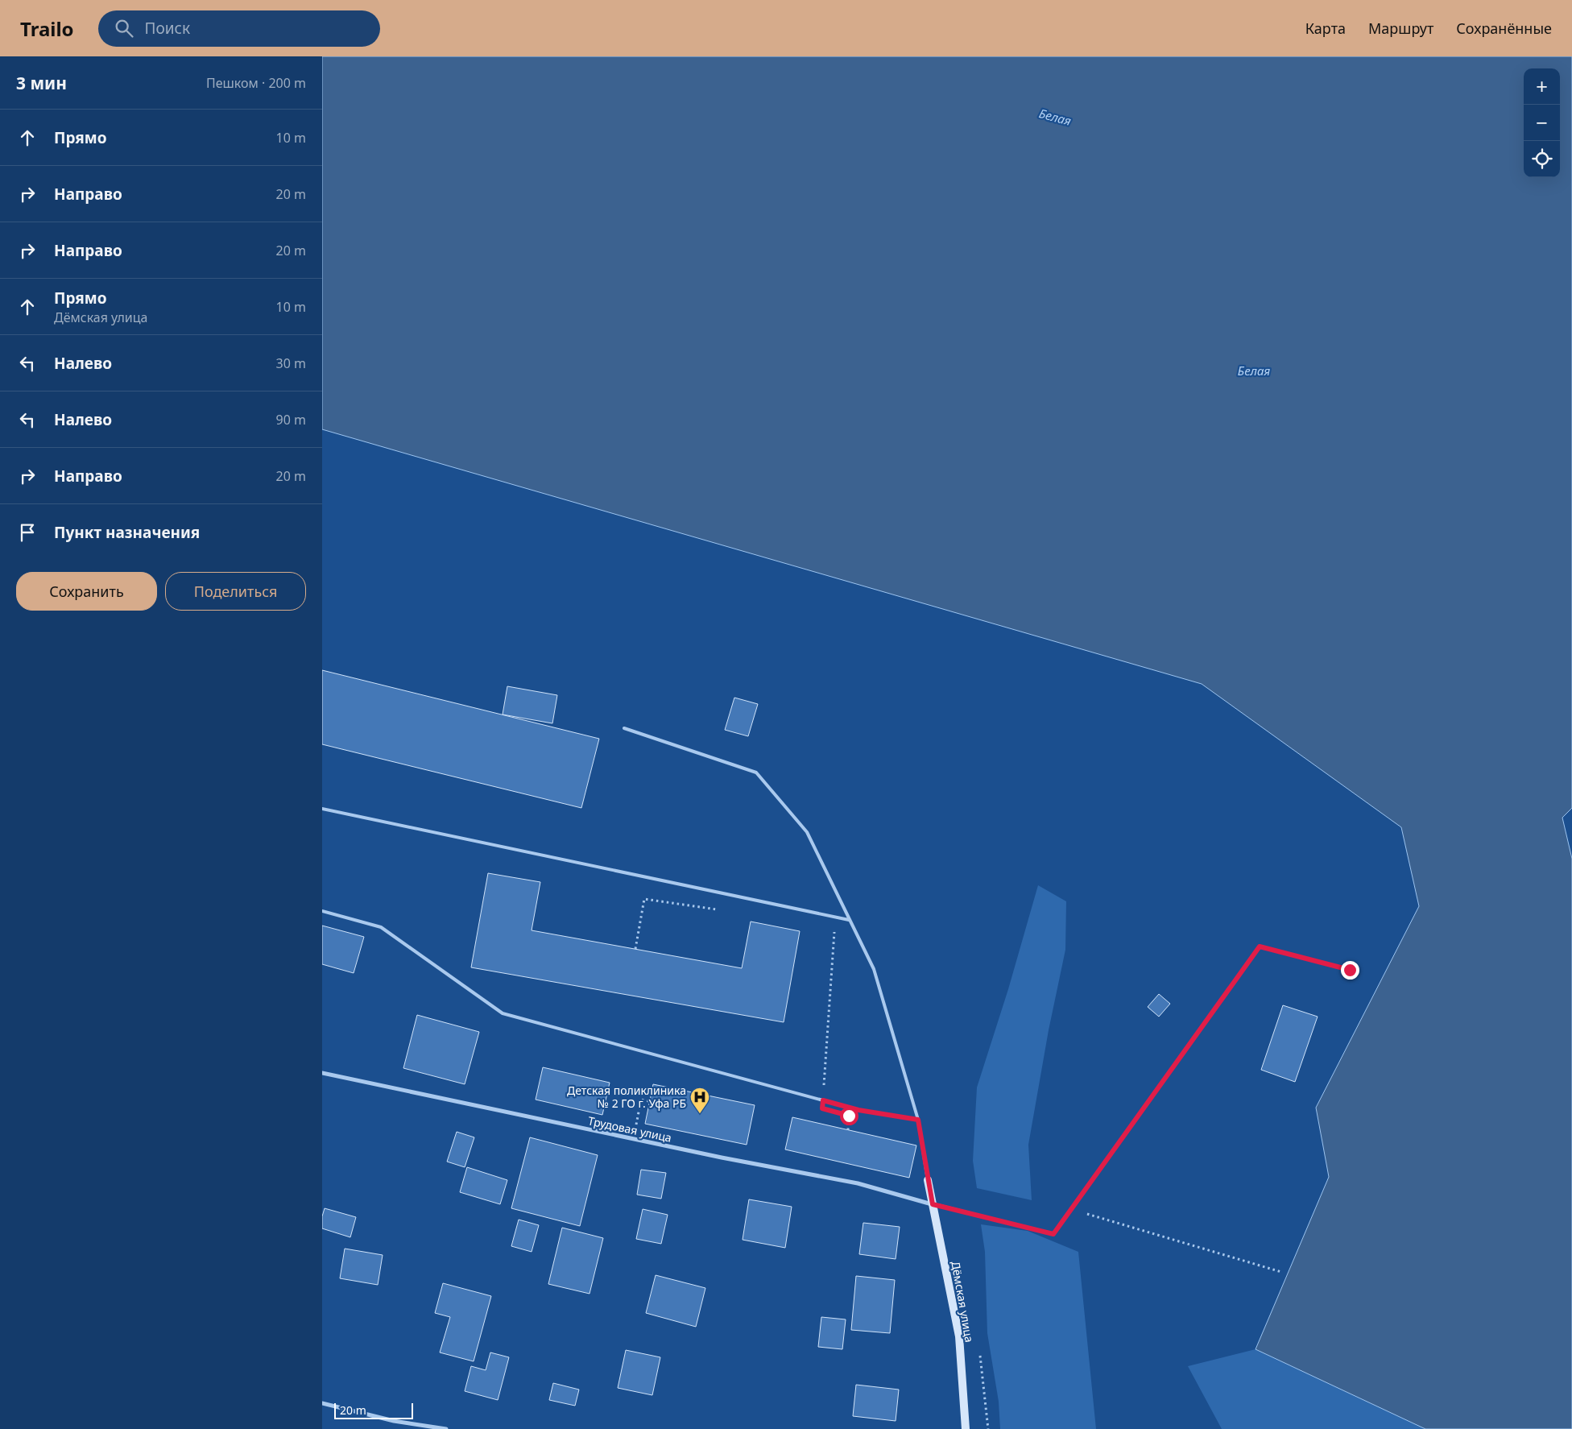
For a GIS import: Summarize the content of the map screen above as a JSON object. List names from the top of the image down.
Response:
{
  "streets": {
    "street": ["Трудовая улица", "Дёмская улица"]
  },
  "crossings": [
    ["Трудовая улица", "Дёмская улица"]
  ],
  "water": ["Белая"],
  "places": {
    "hospital": ["Детская поликлиника № 2 ГО г. Уфа РБ"]
  },
  "scale_bar": "20 m",
  "page": {
    "header": "Trailo",
    "search": "Поиск",
    "nav": ["Карта", "Маршрут", "Сохранённые"],
    "heading": ["3 мин", "Пешком · 200 m"],
    "map_buttons": ["+", "−"],
    "list": [
      ["Прямо", "10 m"],
      ["Направо", "20 m"],
      ["Направо", "20 m"],
      ["Прямо", "Дёмская улица", "10 m"],
      ["Налево", "30 m"],
      ["Налево", "90 m"],
      ["Направо", "20 m"],
      "Пункт назначения"
    ],
    "buttons": ["Сохранить", "Поделиться"],
    "scale": "20 m"
  }
}
